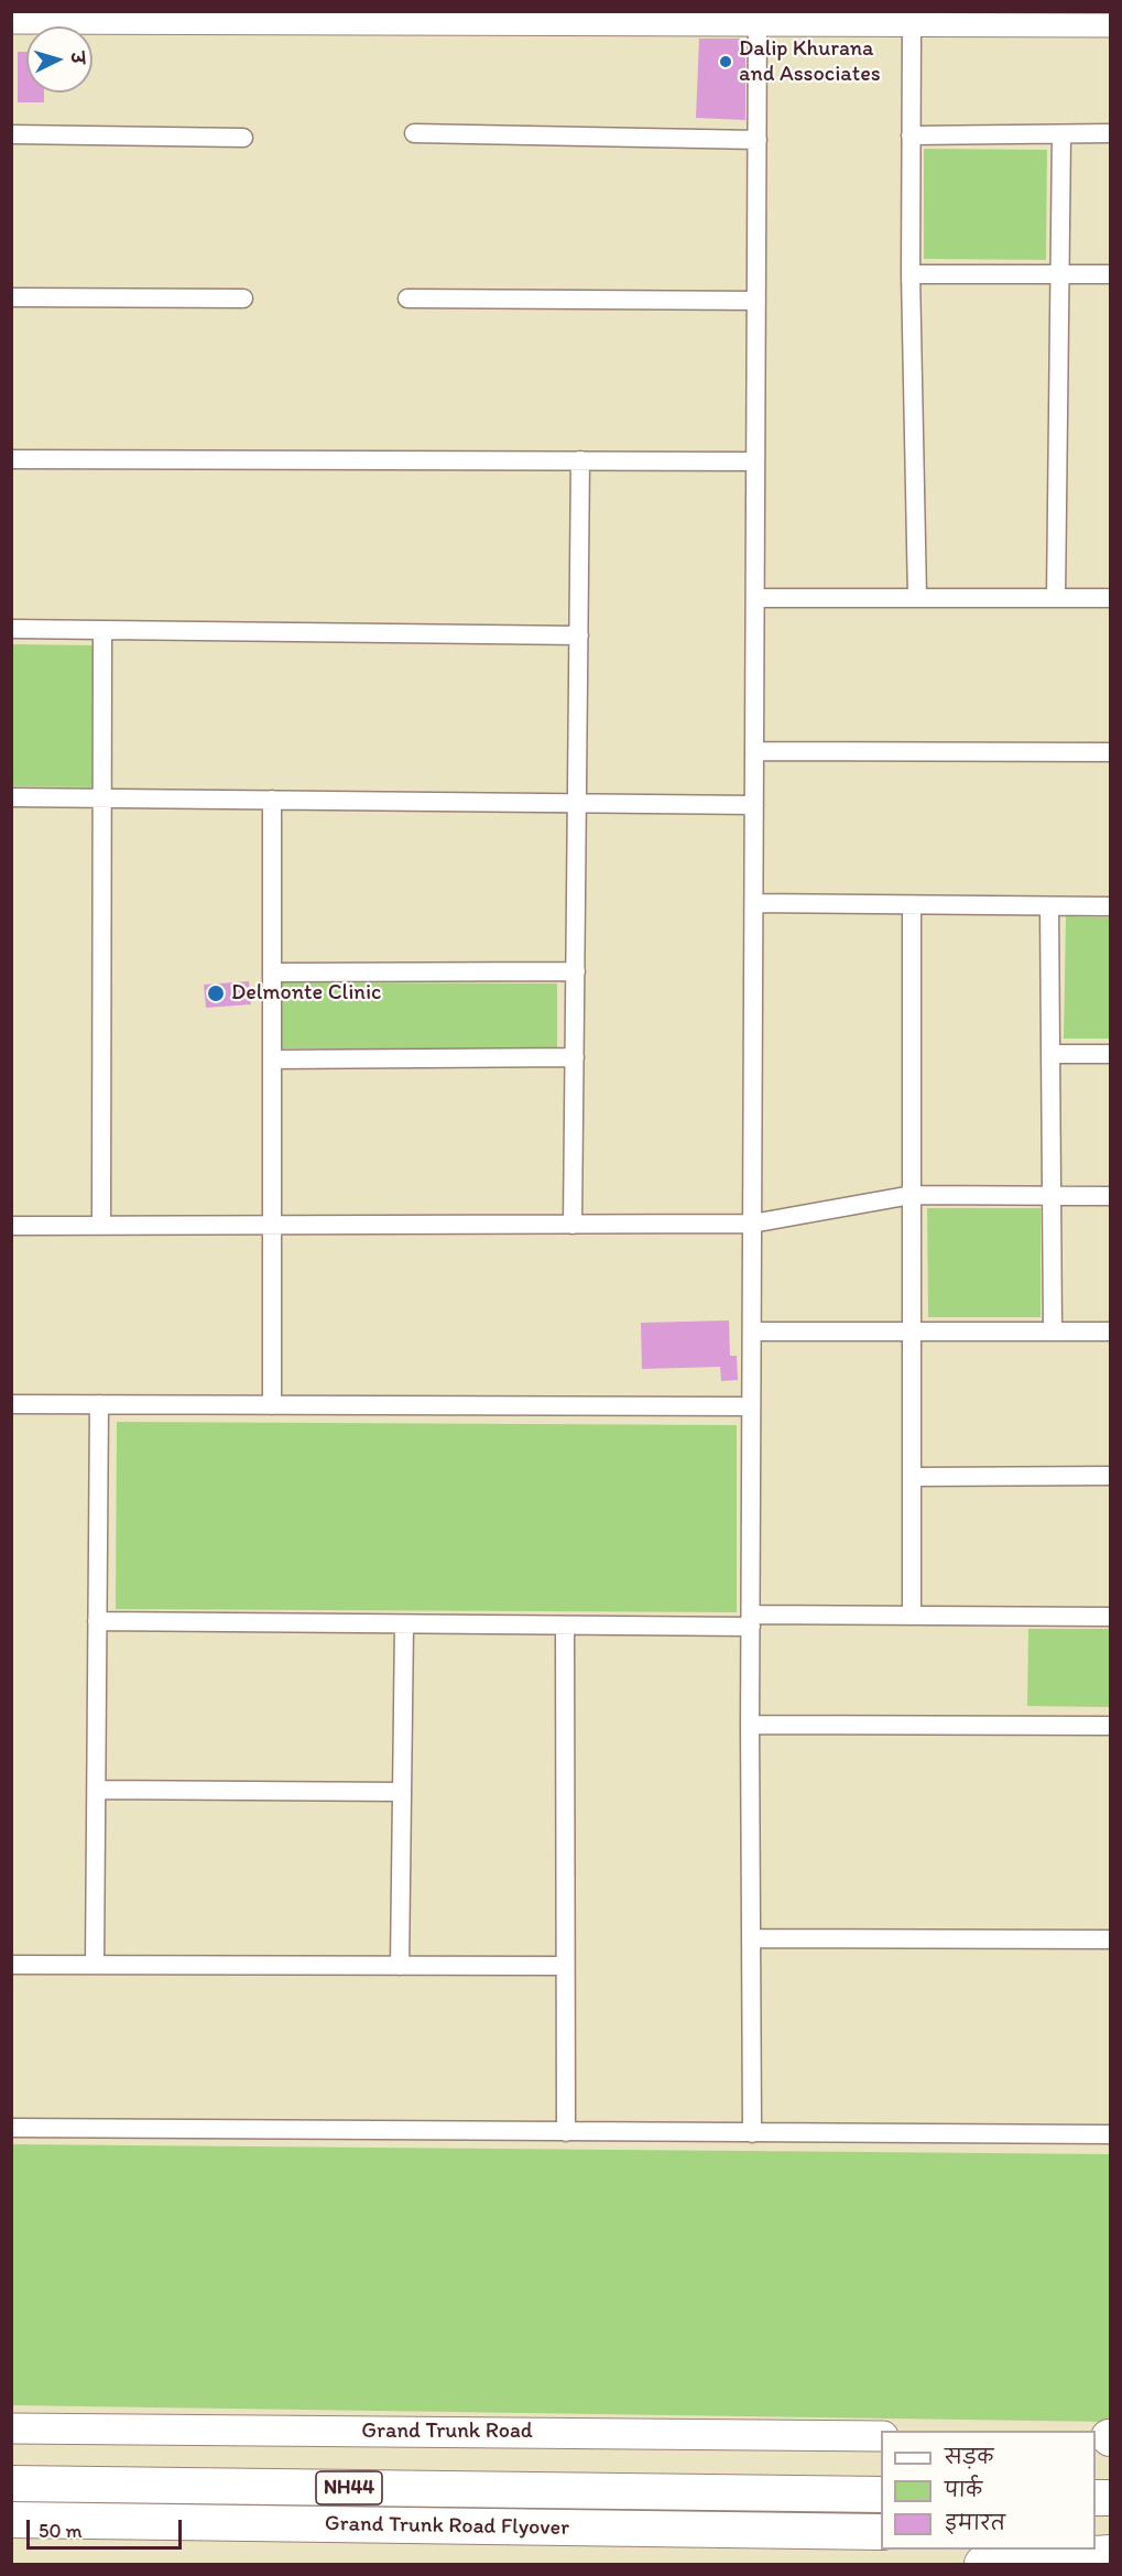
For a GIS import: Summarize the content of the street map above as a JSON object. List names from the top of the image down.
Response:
{
  "streets": {
    "highway": ["NH44", "Grand Trunk Road Flyover"],
    "main road": ["Grand Trunk Road"]
  },
  "places": ["Dalip Khurana and Associates", "Delmonte Clinic"],
  "legend": ["सड़क", "पार्क", "इमारत"],
  "scale_bar": "50 m",
  "north": "right"
}
